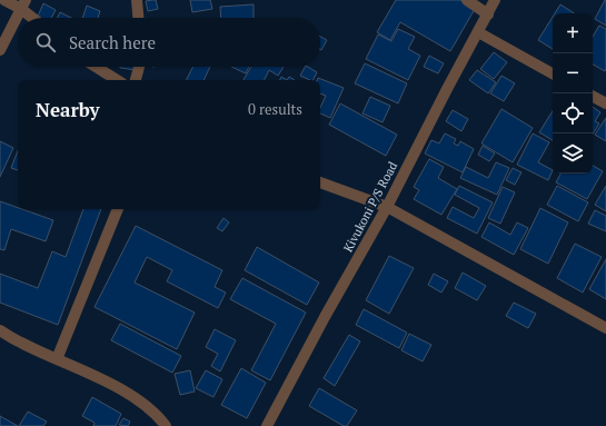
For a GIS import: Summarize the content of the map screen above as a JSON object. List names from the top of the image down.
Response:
{
  "streets": {
    "street": ["Kivukoni P/S Road"]
  },
  "page": {
    "map_buttons": ["+", "−"],
    "search": "Search here",
    "heading": ["Nearby", "0 results"]
  }
}
